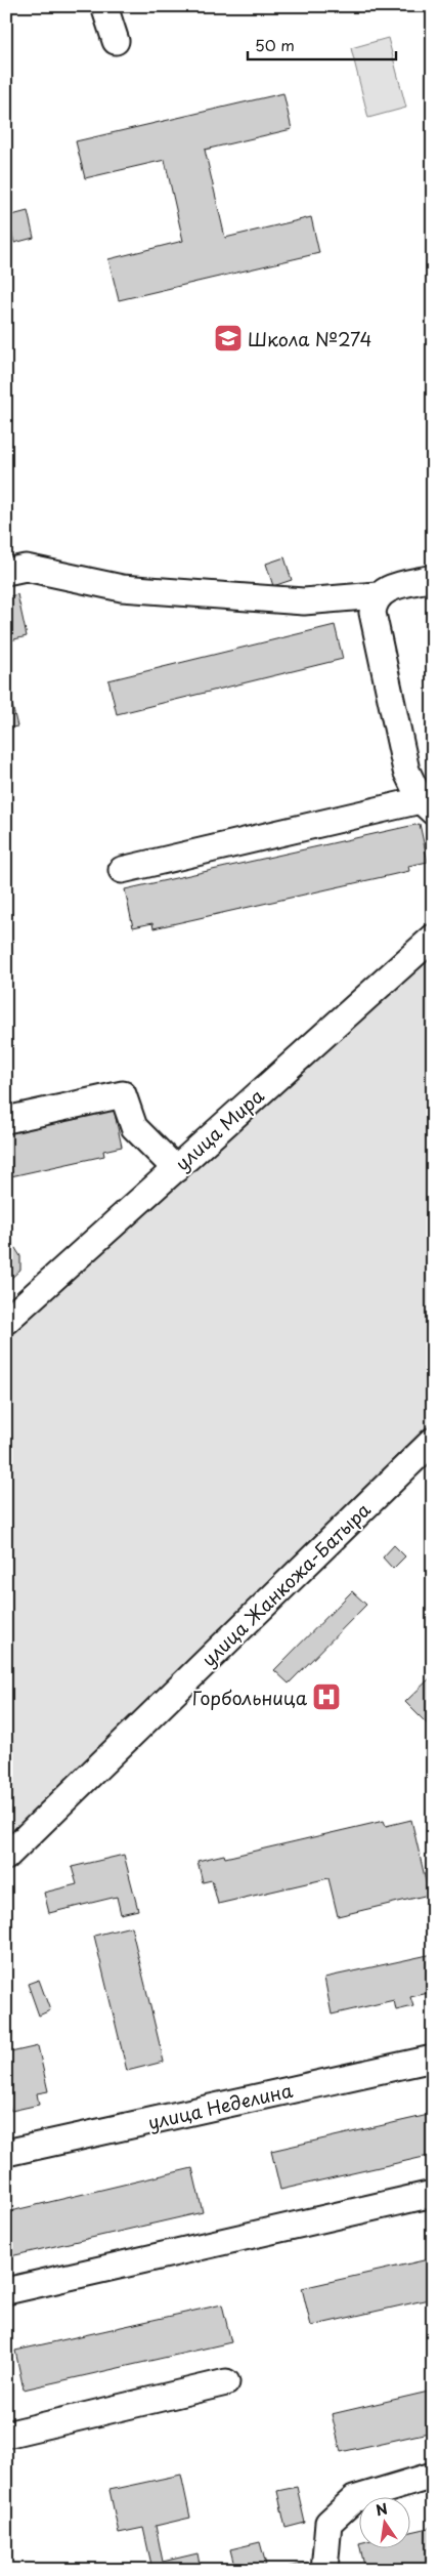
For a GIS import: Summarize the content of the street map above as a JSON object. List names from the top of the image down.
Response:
{
  "streets": {
    "street": ["улица Мира", "улица Жанкожа-Батыра", "улица Неделина"]
  },
  "places": {
    "school or university": ["Школа №274"],
    "hospital": ["Горбольница"]
  },
  "scale_bar": "50 m",
  "north": "top"
}
